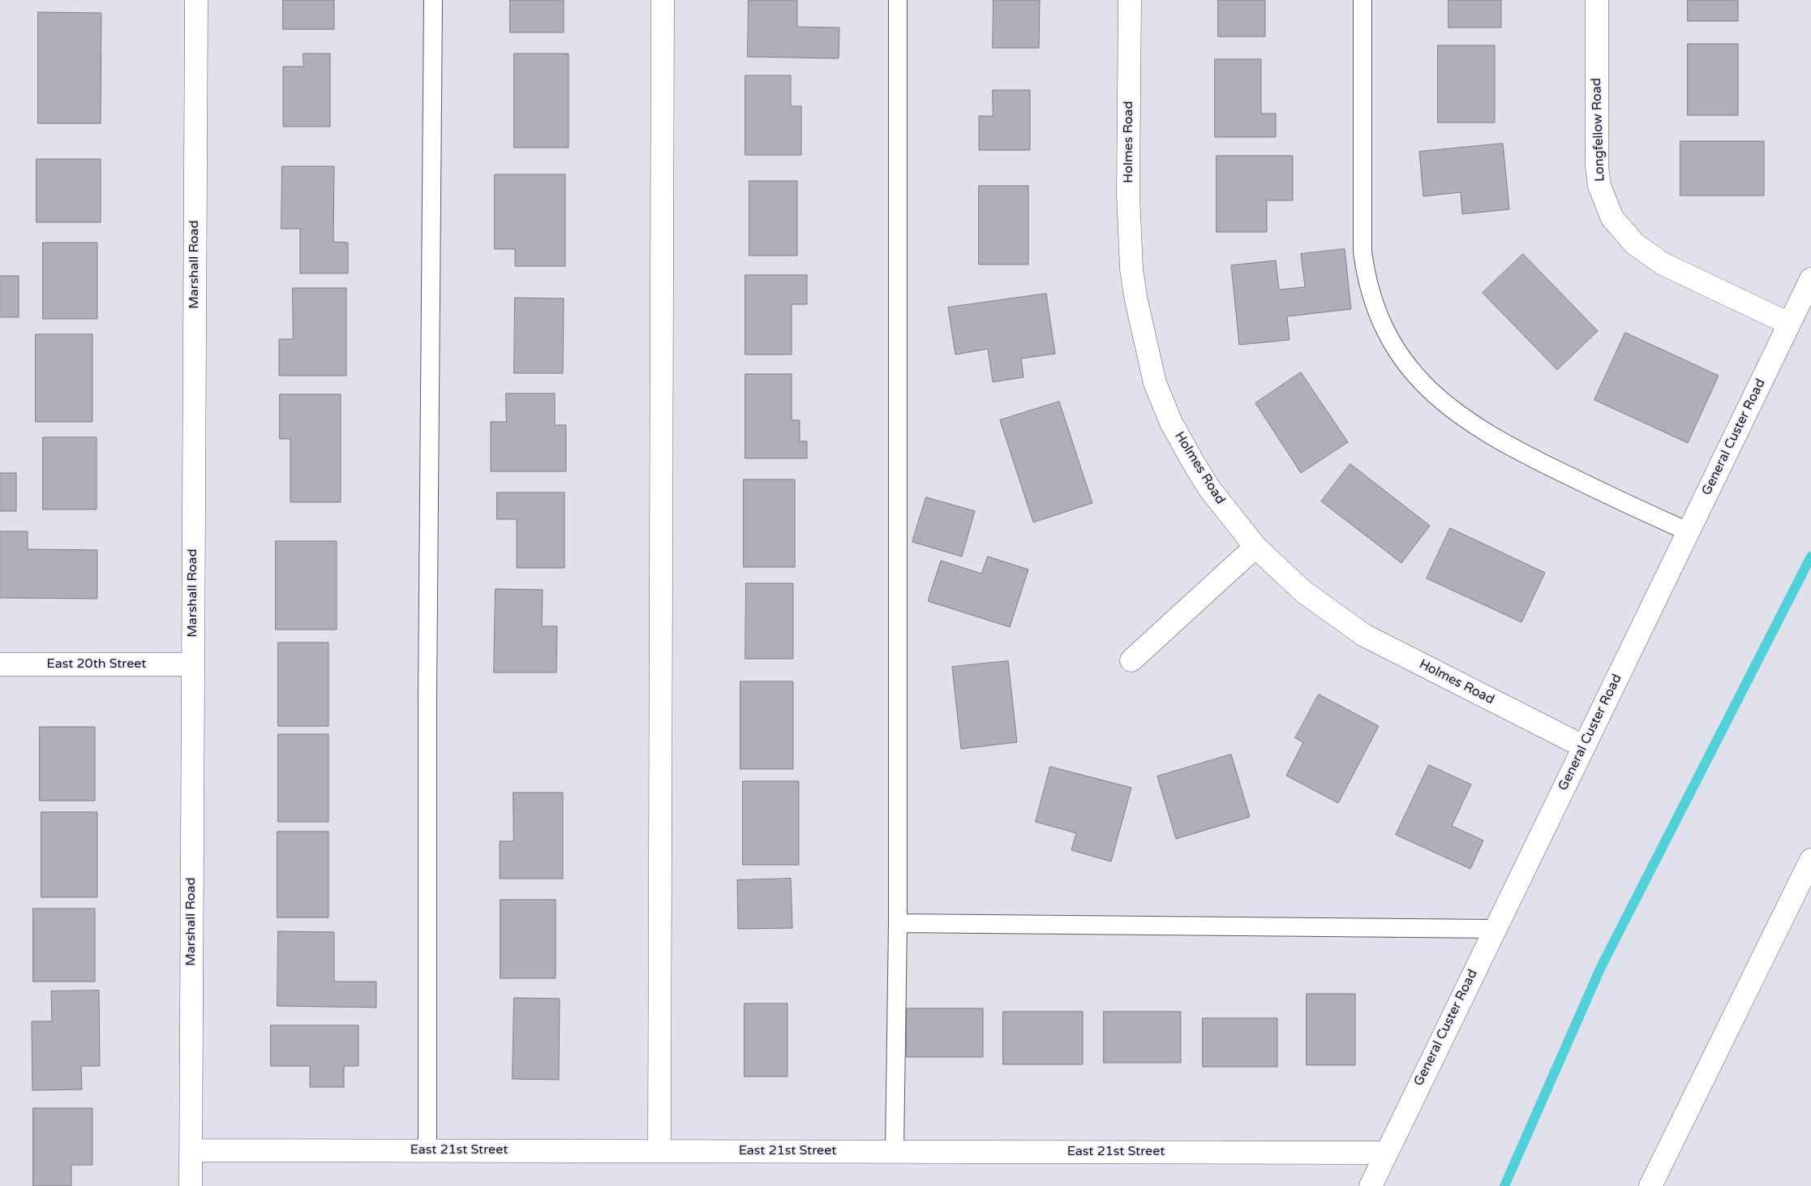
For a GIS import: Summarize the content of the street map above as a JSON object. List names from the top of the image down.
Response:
{
  "streets": {
    "street": [
      "Longfellow Road",
      "Holmes Road",
      "Marshall Road",
      "General Custer Road",
      "East 20th Street",
      "East 21st Street"
    ]
  },
  "crossings": [
    ["Longfellow Road", "General Custer Road"],
    ["Holmes Road", "General Custer Road"],
    ["Marshall Road", "East 20th Street"],
    ["Marshall Road", "East 21st Street"],
    ["General Custer Road", "East 21st Street"]
  ]
}
